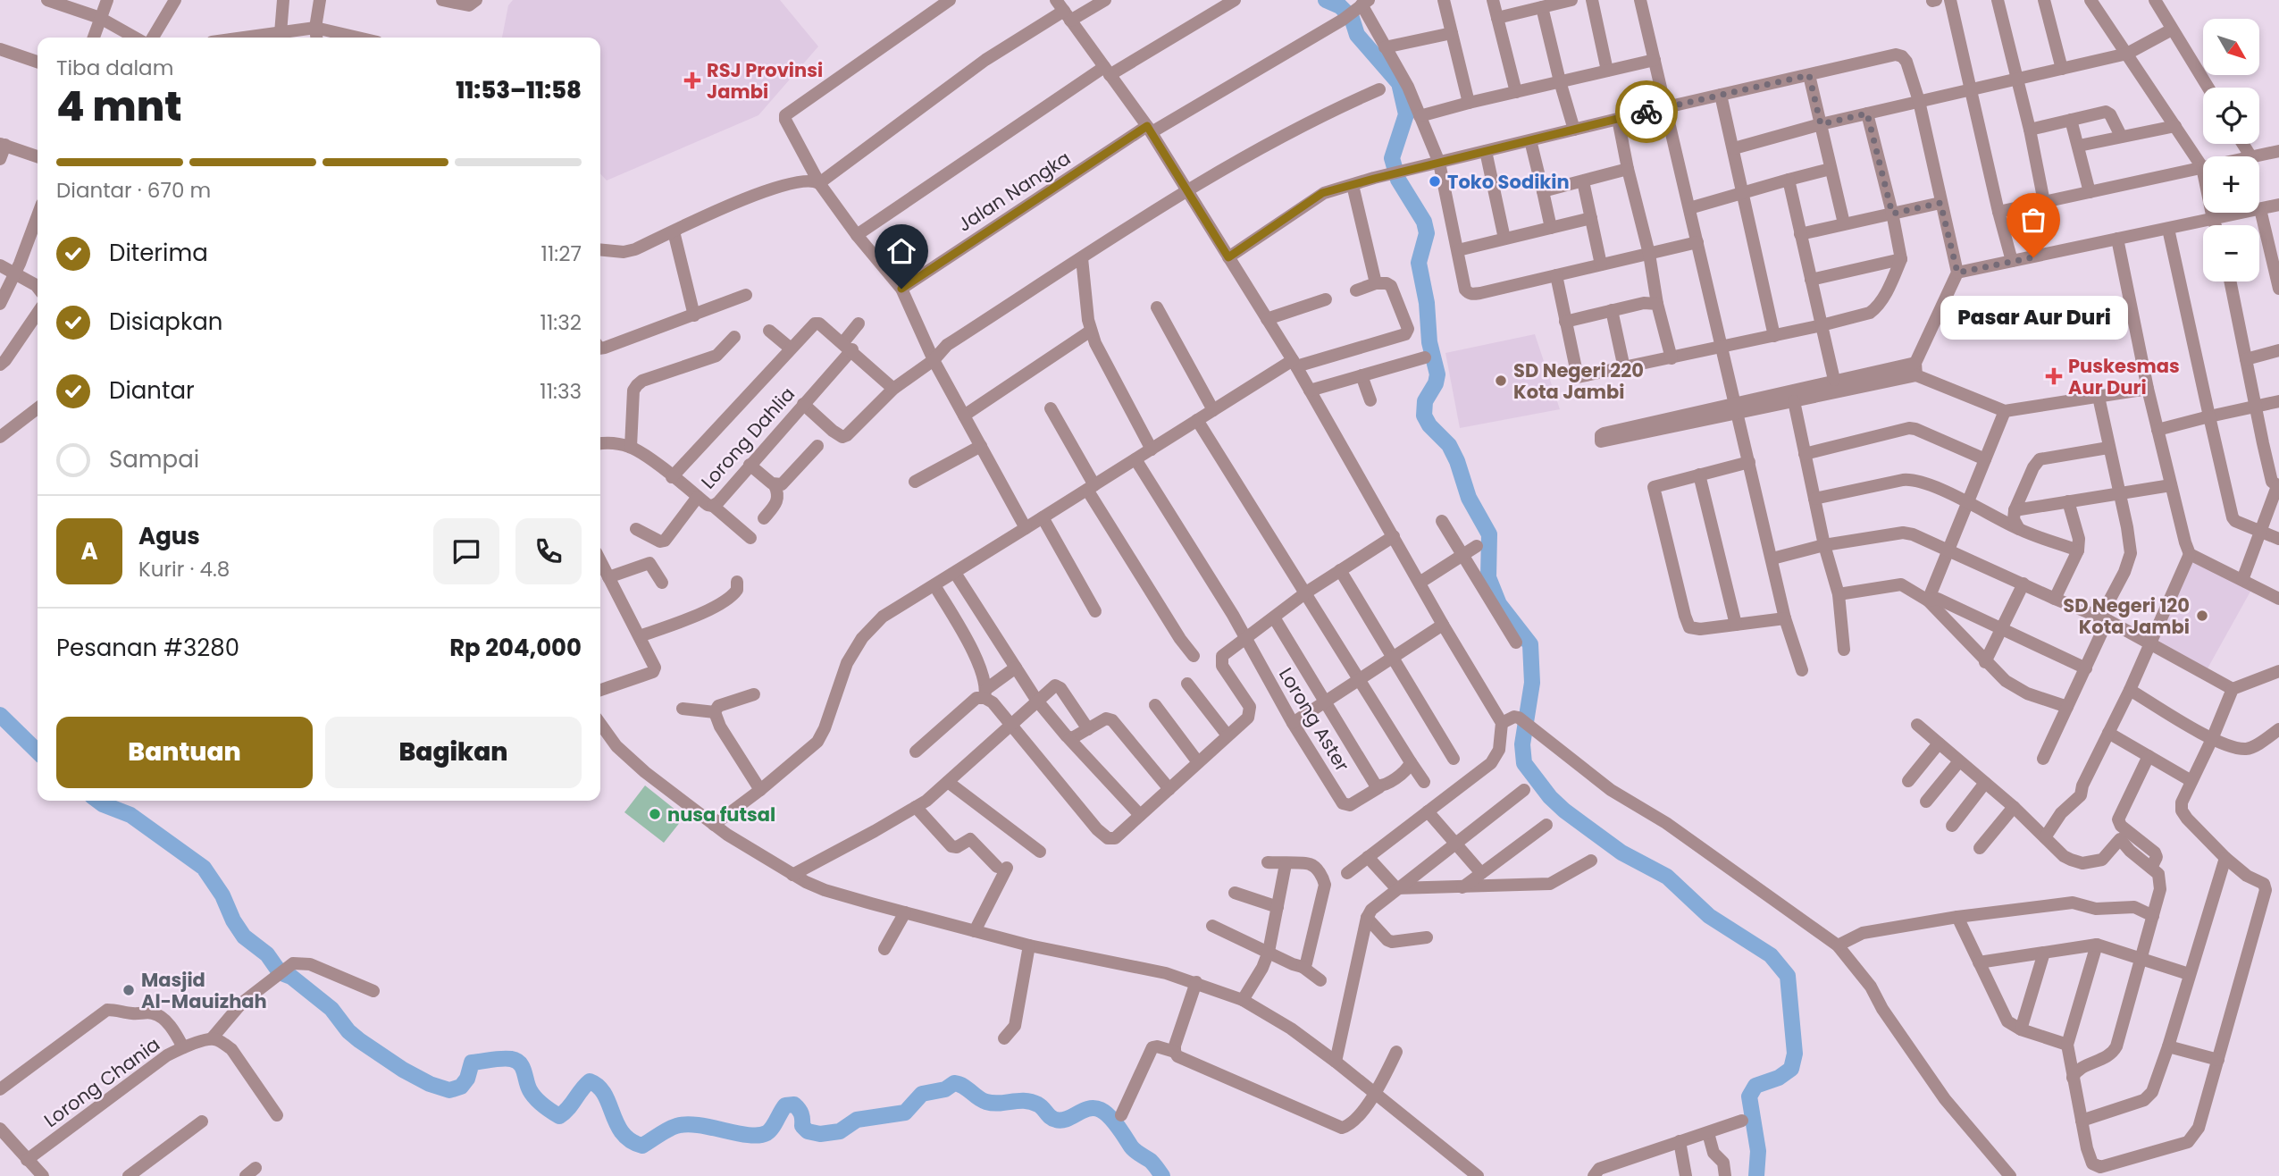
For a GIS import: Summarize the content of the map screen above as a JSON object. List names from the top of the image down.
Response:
{
  "streets": {
    "street": [
      "Jalan Nangka",
      "Lorong Dahlia",
      "Lorong Aster",
      "Lorong Chania"
    ]
  },
  "places": {
    "health": ["RSJ Provinsi Jambi", "Puskesmas Aur Duri"],
    "other": [
      "Toko Sodikin",
      "Pasar Aur Duri",
      "SD Negeri 220 Kota Jambi",
      "SD Negeri 120 Kota Jambi",
      "nusa futsal",
      "Masjid Al-Mauizhah"
    ]
  },
  "north": "bottom right",
  "page": {
    "map_buttons": ["+", "−"],
    "heading": ["4 mnt", "Tiba dalam", "11:53–11:58"],
    "panel": [
      "Agus",
      "Kurir · 4.8",
      "Pesanan #3280",
      "Rp 204,000"
    ],
    "bar": "Diantar · 670 m",
    "list": [
      ["Diterima", "11:27"],
      ["Disiapkan", "11:32"],
      ["Diantar", "11:33"],
      "Sampai"
    ],
    "bubble": "Pasar Aur Duri",
    "round": "A",
    "buttons": ["Bantuan", "Bagikan"]
  }
}
